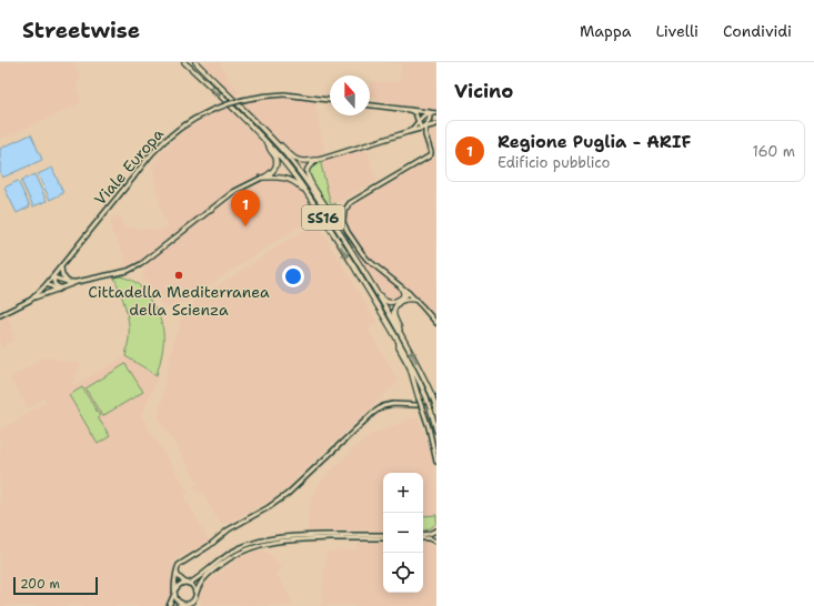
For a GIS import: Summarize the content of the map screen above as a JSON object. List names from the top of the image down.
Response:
{
  "streets": {
    "highway": ["SS16"],
    "street": ["Viale Europa"]
  },
  "places": ["Cittadella Mediterranea della Scienza"],
  "scale_bar": "200 m",
  "north": "top",
  "page": {
    "header": "Streetwise",
    "nav": ["Mappa", "Livelli", "Condividi"],
    "heading": "Vicino",
    "list": [
      {
        "mark": "1",
        "name": "Regione Puglia - ARIF",
        "note": "Edificio pubblico",
        "value": "160 m"
      }
    ],
    "pins": "1",
    "map_buttons": ["+", "−"],
    "scale": "200 m"
  }
}
